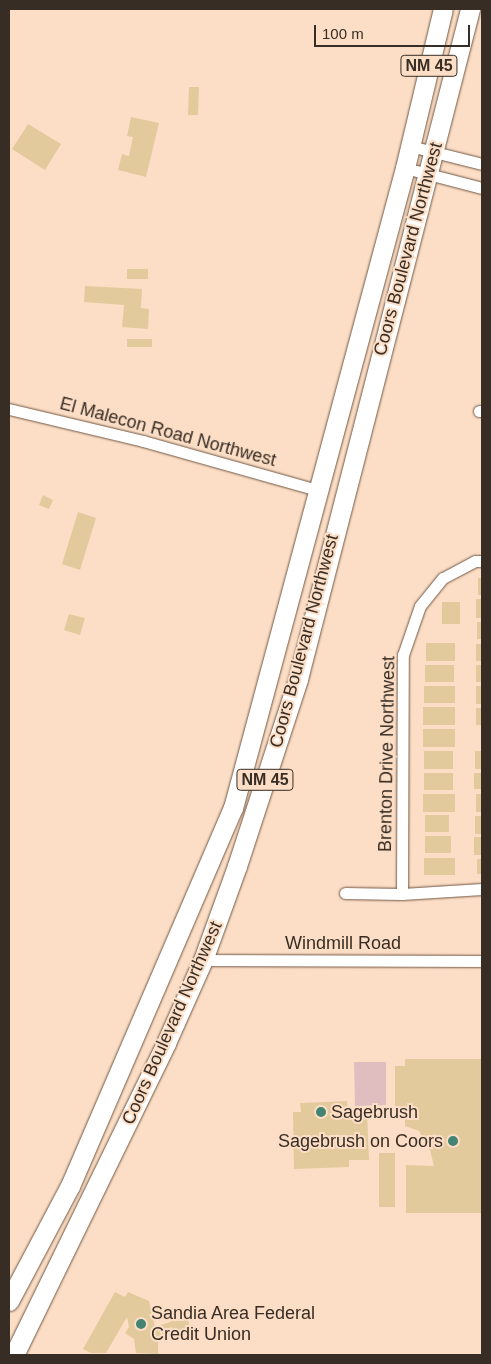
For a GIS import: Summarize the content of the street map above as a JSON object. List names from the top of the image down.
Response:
{
  "streets": {
    "main road": ["NM 45", "Coors Boulevard Northwest"],
    "street": ["El Malecon Road Northwest", "Brenton Drive Northwest", "Windmill Road"]
  },
  "crossings": [
    ["Coors Boulevard Northwest", "El Malecon Road Northwest"],
    ["Coors Boulevard Northwest", "Windmill Road"]
  ],
  "places": ["Sagebrush", "Sagebrush on Coors", "Sandia Area Federal Credit Union"],
  "scale_bar": "100 m"
}
